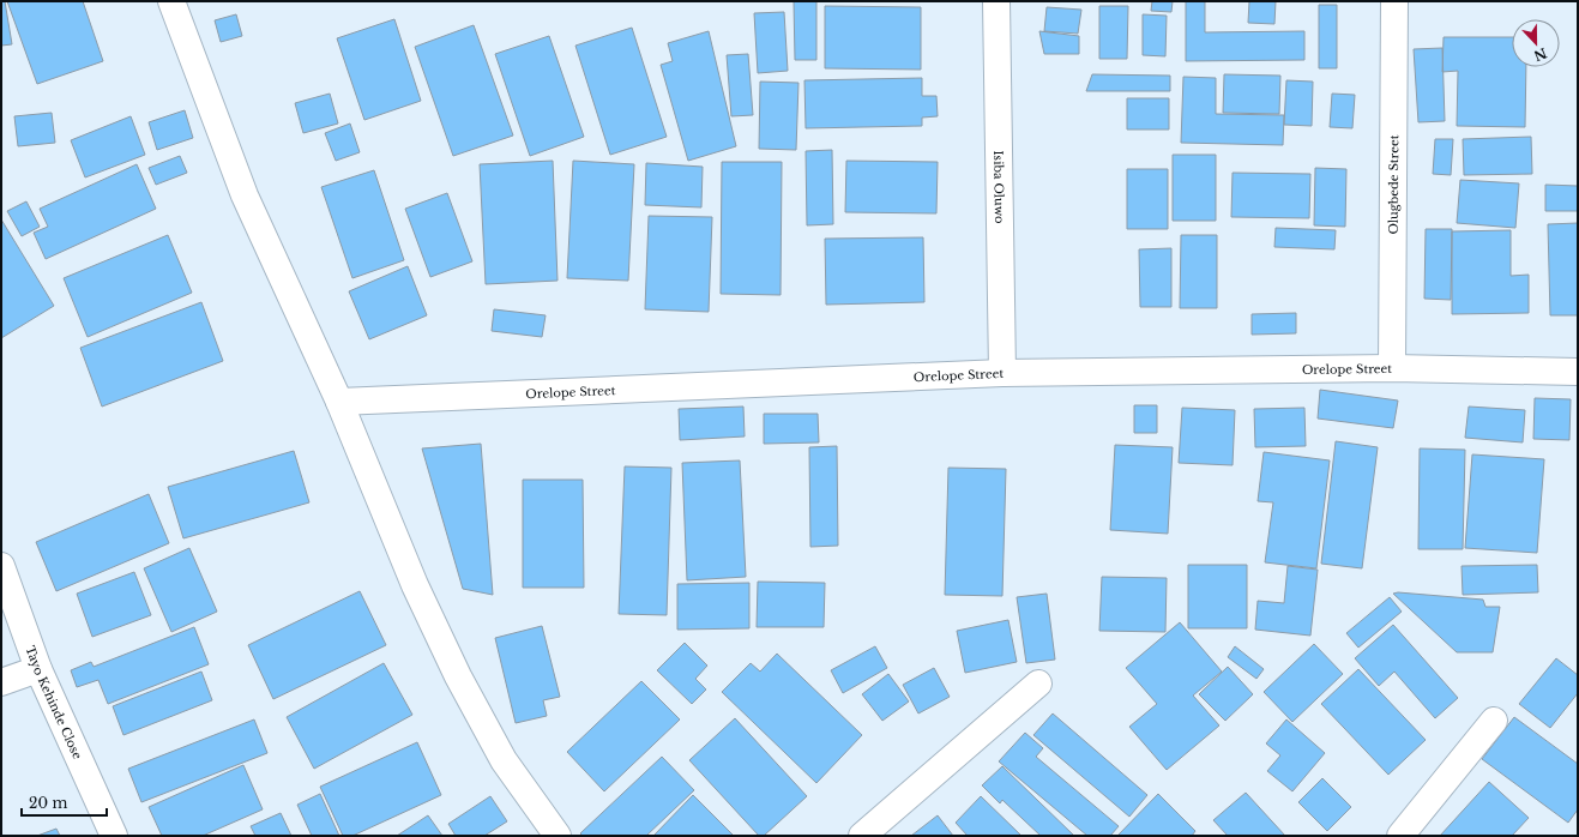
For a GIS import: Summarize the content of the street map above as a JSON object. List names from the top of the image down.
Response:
{
  "streets": {
    "street": [
      "Olugbede Street",
      "Isiba Oluwo",
      "Orelope Street",
      "Tayo Kehinde Close"
    ]
  },
  "crossings": [
    ["Olugbede Street", "Orelope Street"],
    ["Isiba Oluwo", "Orelope Street"]
  ],
  "scale_bar": "20 m",
  "north": "bottom"
}
